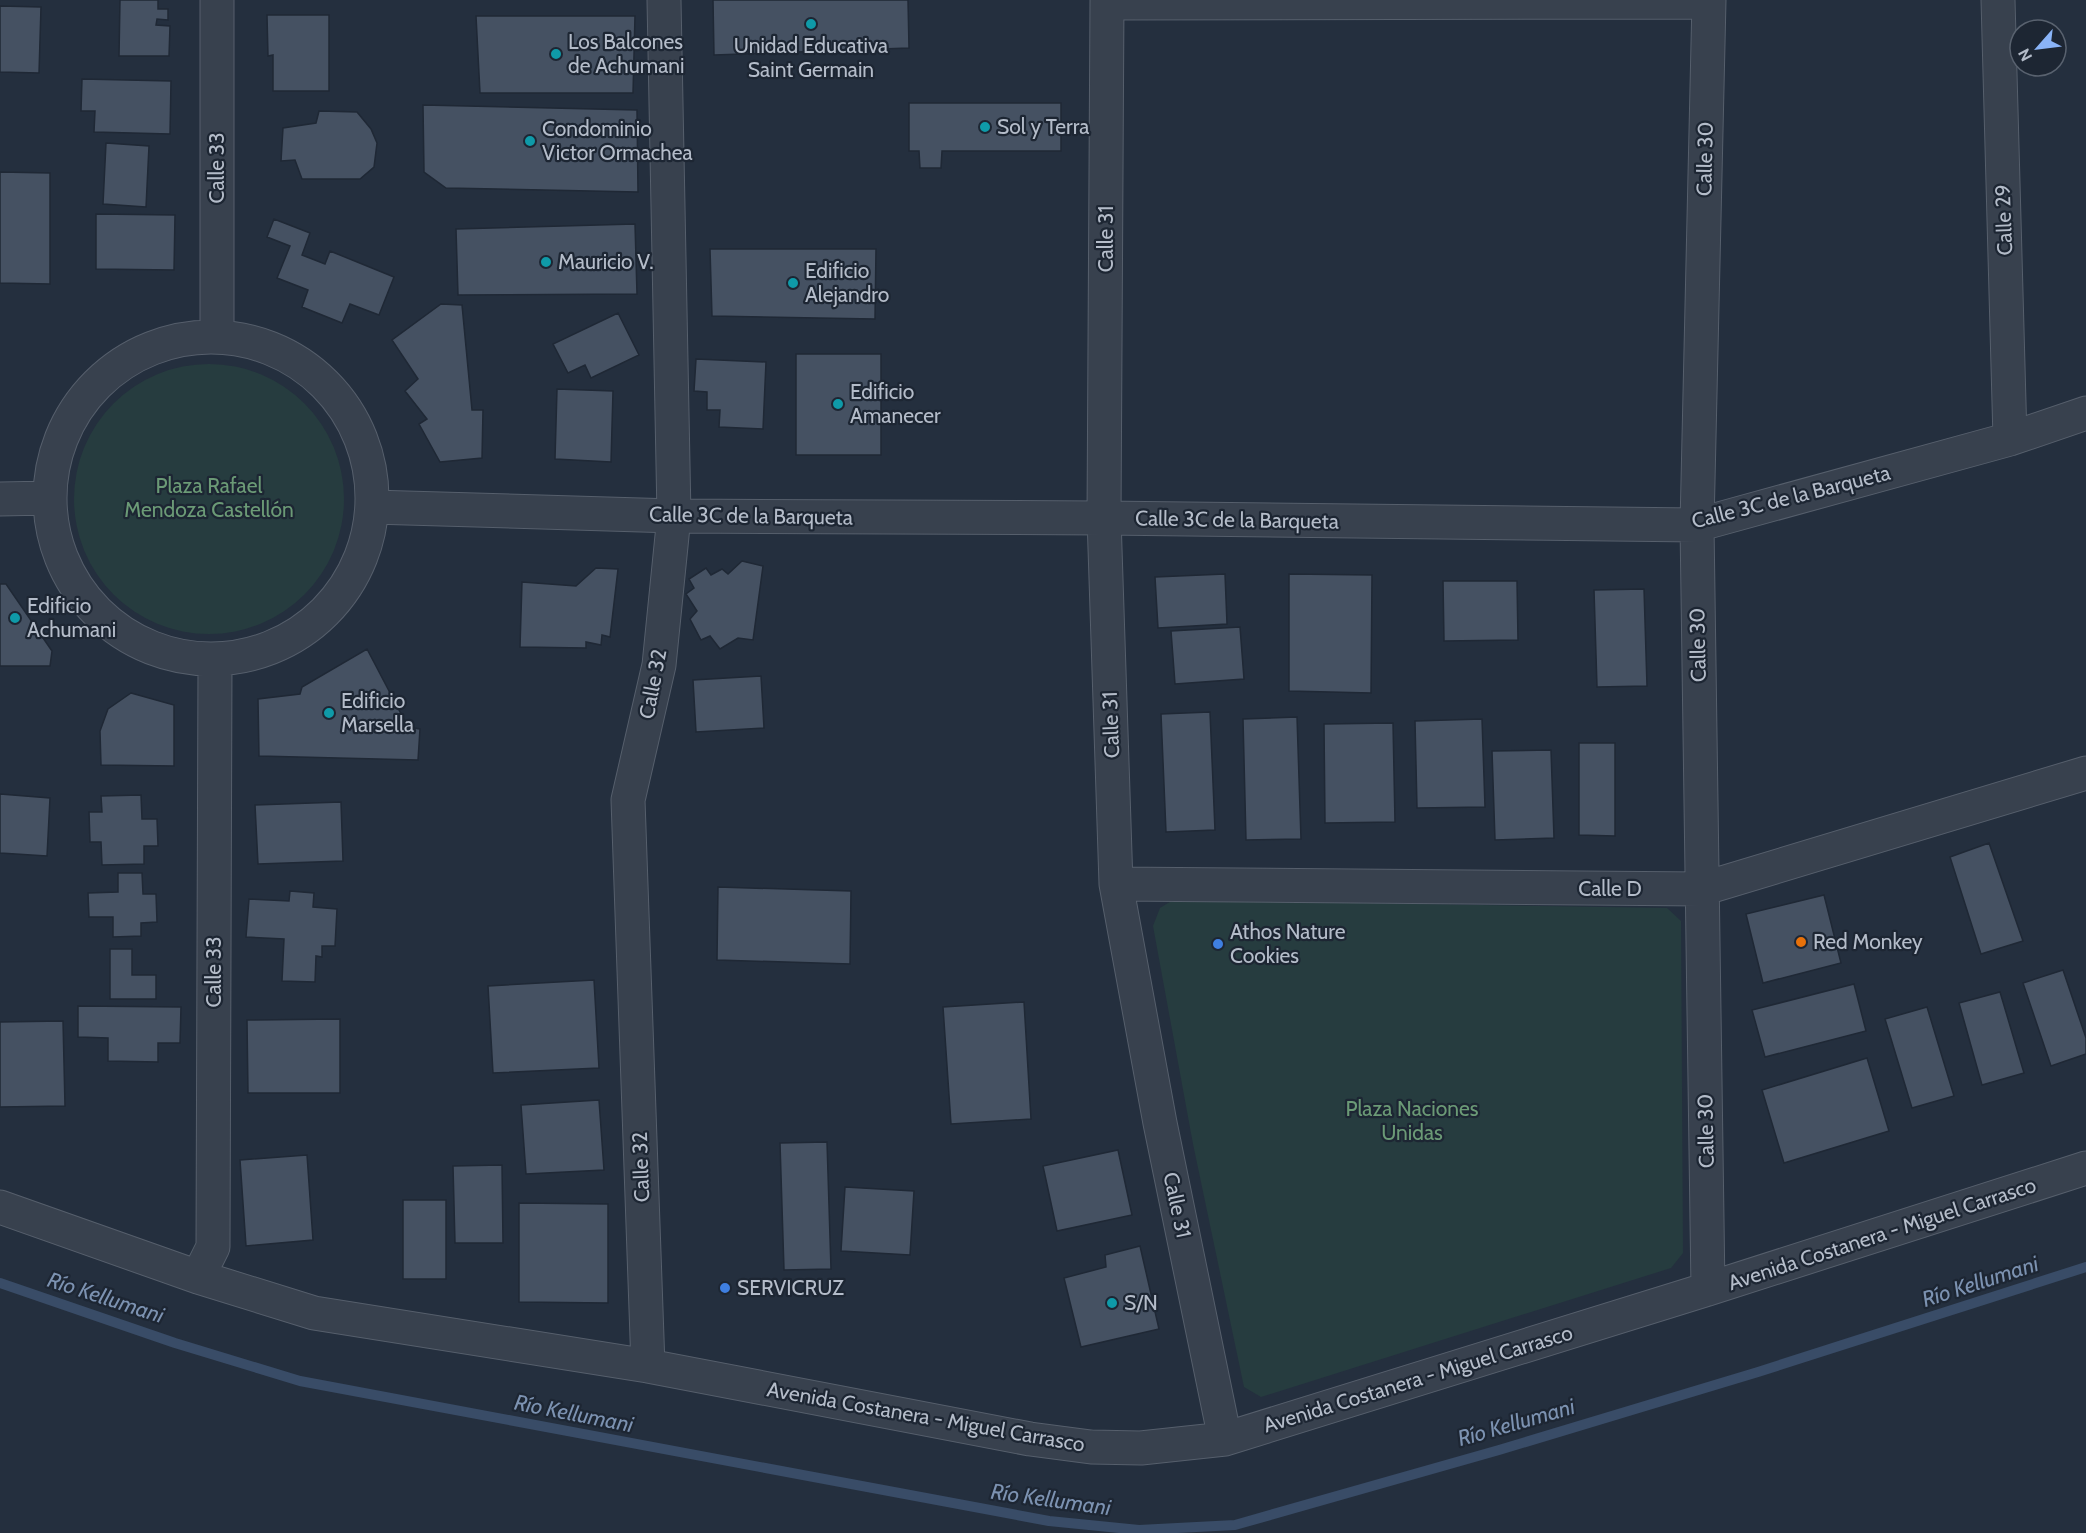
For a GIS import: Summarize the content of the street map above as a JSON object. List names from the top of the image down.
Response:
{
  "streets": {
    "street": [
      "Calle 30",
      "Calle 33",
      "Calle 29",
      "Calle 31",
      "Calle 3C de la Barqueta",
      "Calle 32",
      "Calle D",
      "Avenida Costanera - Miguel Carrasco"
    ]
  },
  "crossings": [
    ["Calle 30", "Calle 3C de la Barqueta"],
    ["Calle 30", "Calle D"],
    ["Calle 30", "Avenida Costanera - Miguel Carrasco"],
    ["Calle 33", "Avenida Costanera - Miguel Carrasco"],
    ["Calle 29", "Calle 3C de la Barqueta"],
    ["Calle 31", "Calle 3C de la Barqueta"],
    ["Calle 31", "Calle D"],
    ["Calle 31", "Avenida Costanera - Miguel Carrasco"],
    ["Calle 3C de la Barqueta", "Calle 32"],
    ["Calle 32", "Avenida Costanera - Miguel Carrasco"]
  ],
  "water": ["Río Kellumani"],
  "parks": ["Plaza Rafael Mendoza Castellón", "Plaza Naciones Unidas"],
  "places": [
    "Unidad Educativa Saint Germain",
    "Los Balcones de Achumani",
    "Sol y Terra",
    "Condominio Victor Ormachea",
    "Mauricio V.",
    "Edificio Alejandro",
    "Edificio Amanecer",
    "Edificio Achumani",
    "Edificio Marsella",
    "Red Monkey",
    "Athos Nature Cookies",
    "SERVICRUZ",
    "S/N"
  ],
  "north": "bottom left"
}
